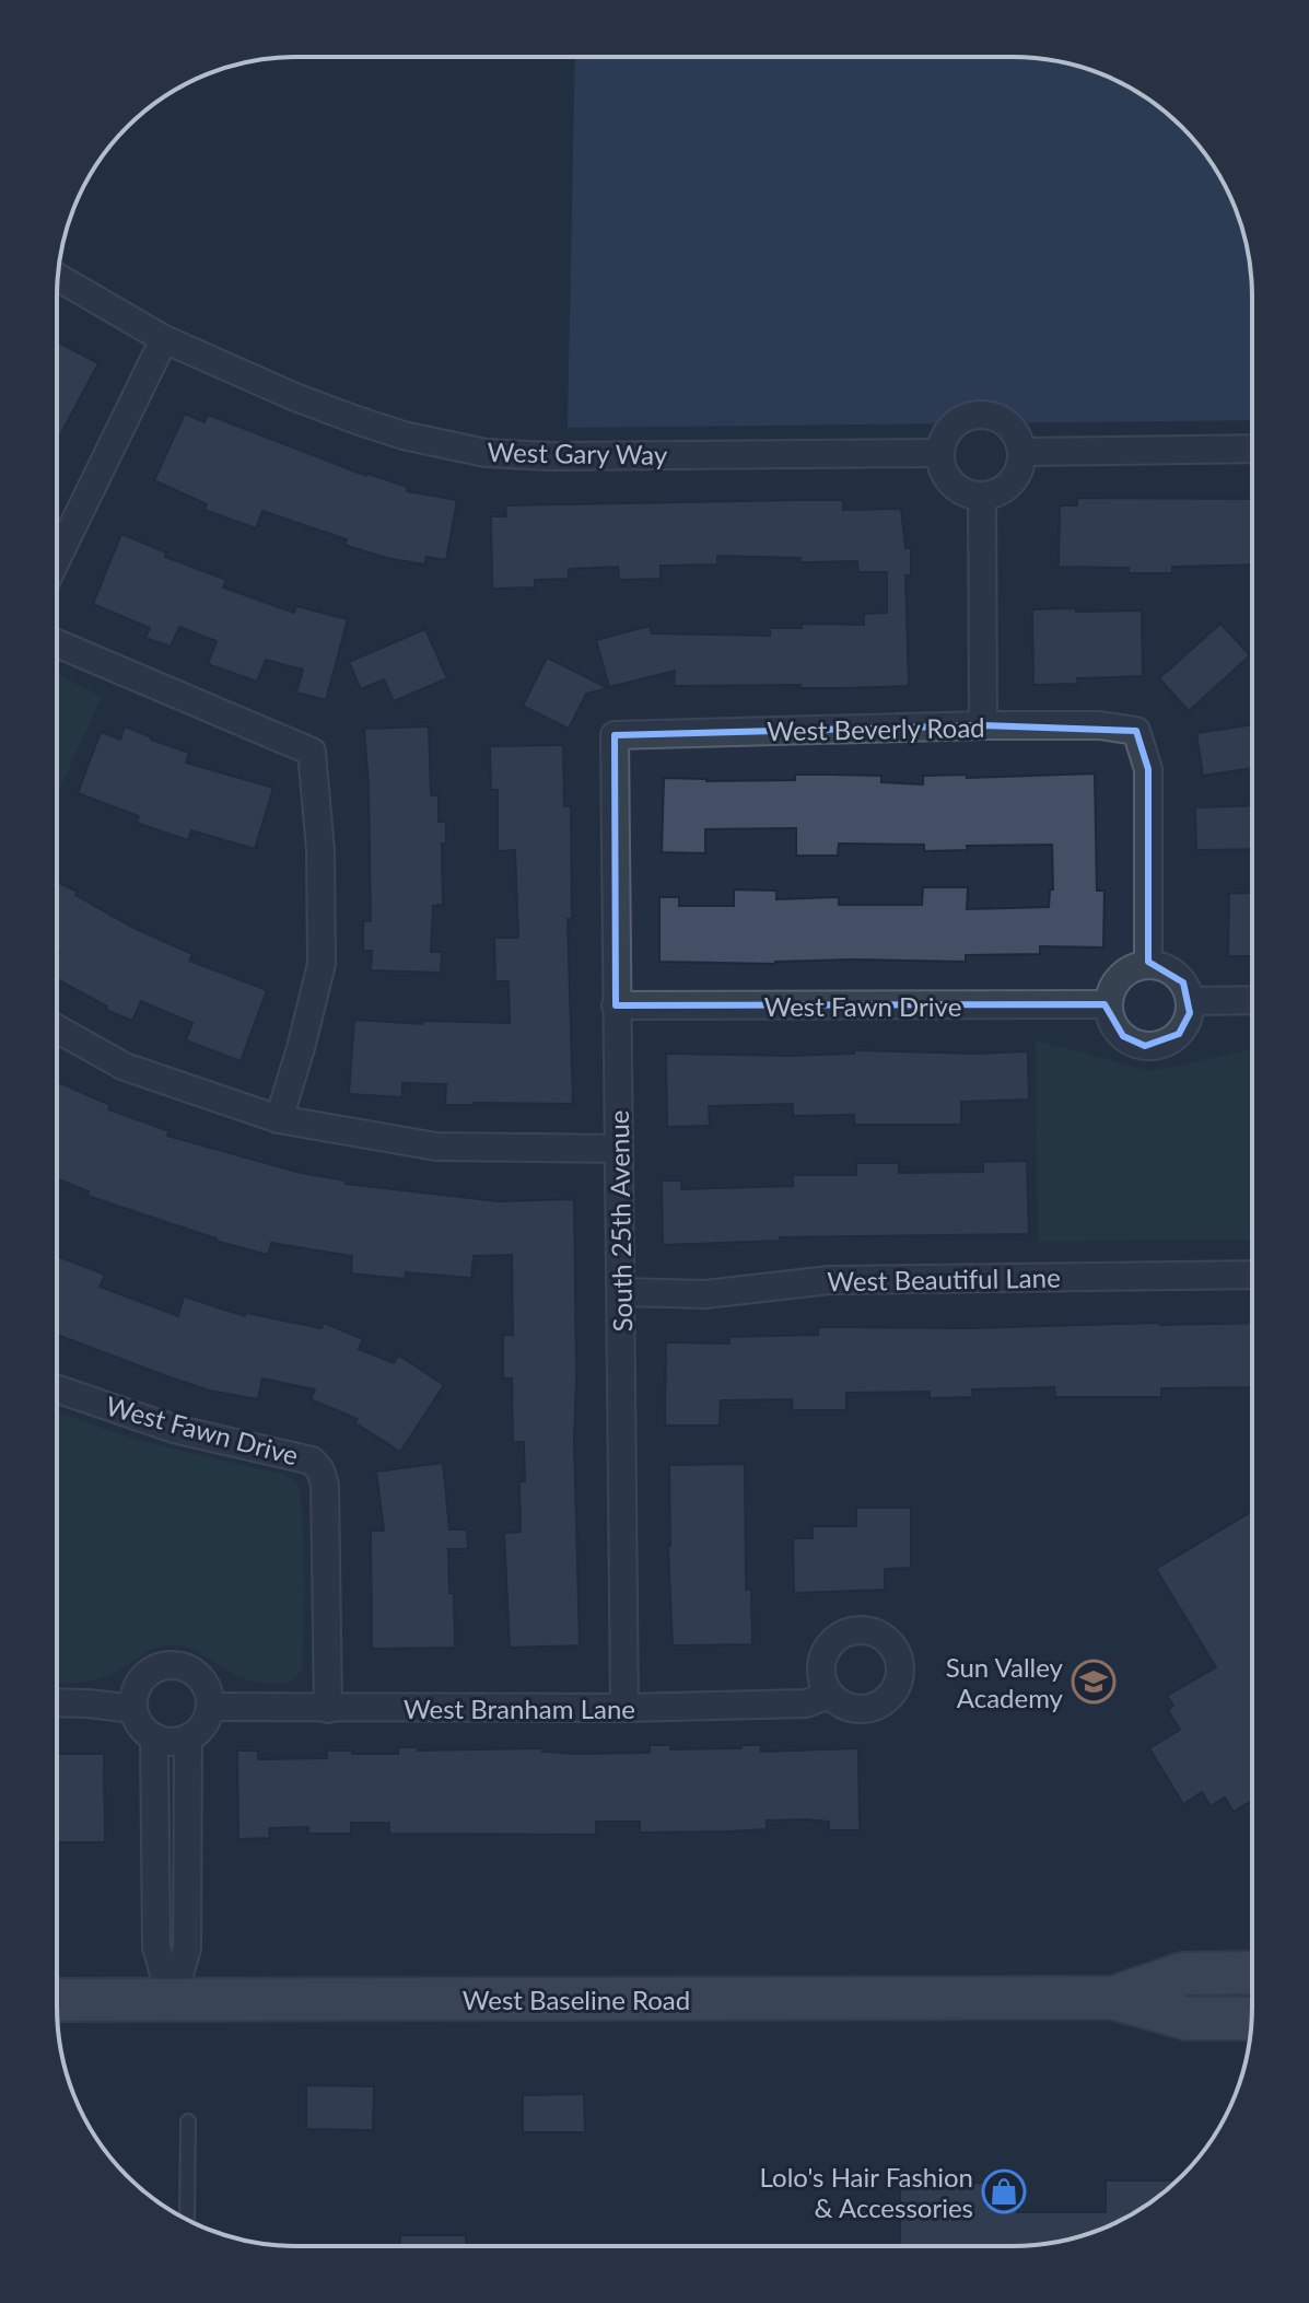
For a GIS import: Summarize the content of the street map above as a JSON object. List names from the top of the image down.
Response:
{
  "streets": {
    "main road": ["West Baseline Road"],
    "street": [
      "West Gary Way",
      "West Beverly Road",
      "West Fawn Drive",
      "South 25th Avenue",
      "West Beautiful Lane",
      "West Branham Lane"
    ]
  },
  "crossings": [
    ["West Beverly Road", "West Fawn Drive"],
    ["West Beverly Road", "South 25th Avenue"],
    ["West Fawn Drive", "South 25th Avenue"],
    ["West Fawn Drive", "West Branham Lane"],
    ["South 25th Avenue", "West Beautiful Lane"],
    ["South 25th Avenue", "West Branham Lane"]
  ],
  "places": {
    "school or university": ["Sun Valley Academy"],
    "shop": ["Lolo's Hair Fashion & Accessories"]
  }
}
